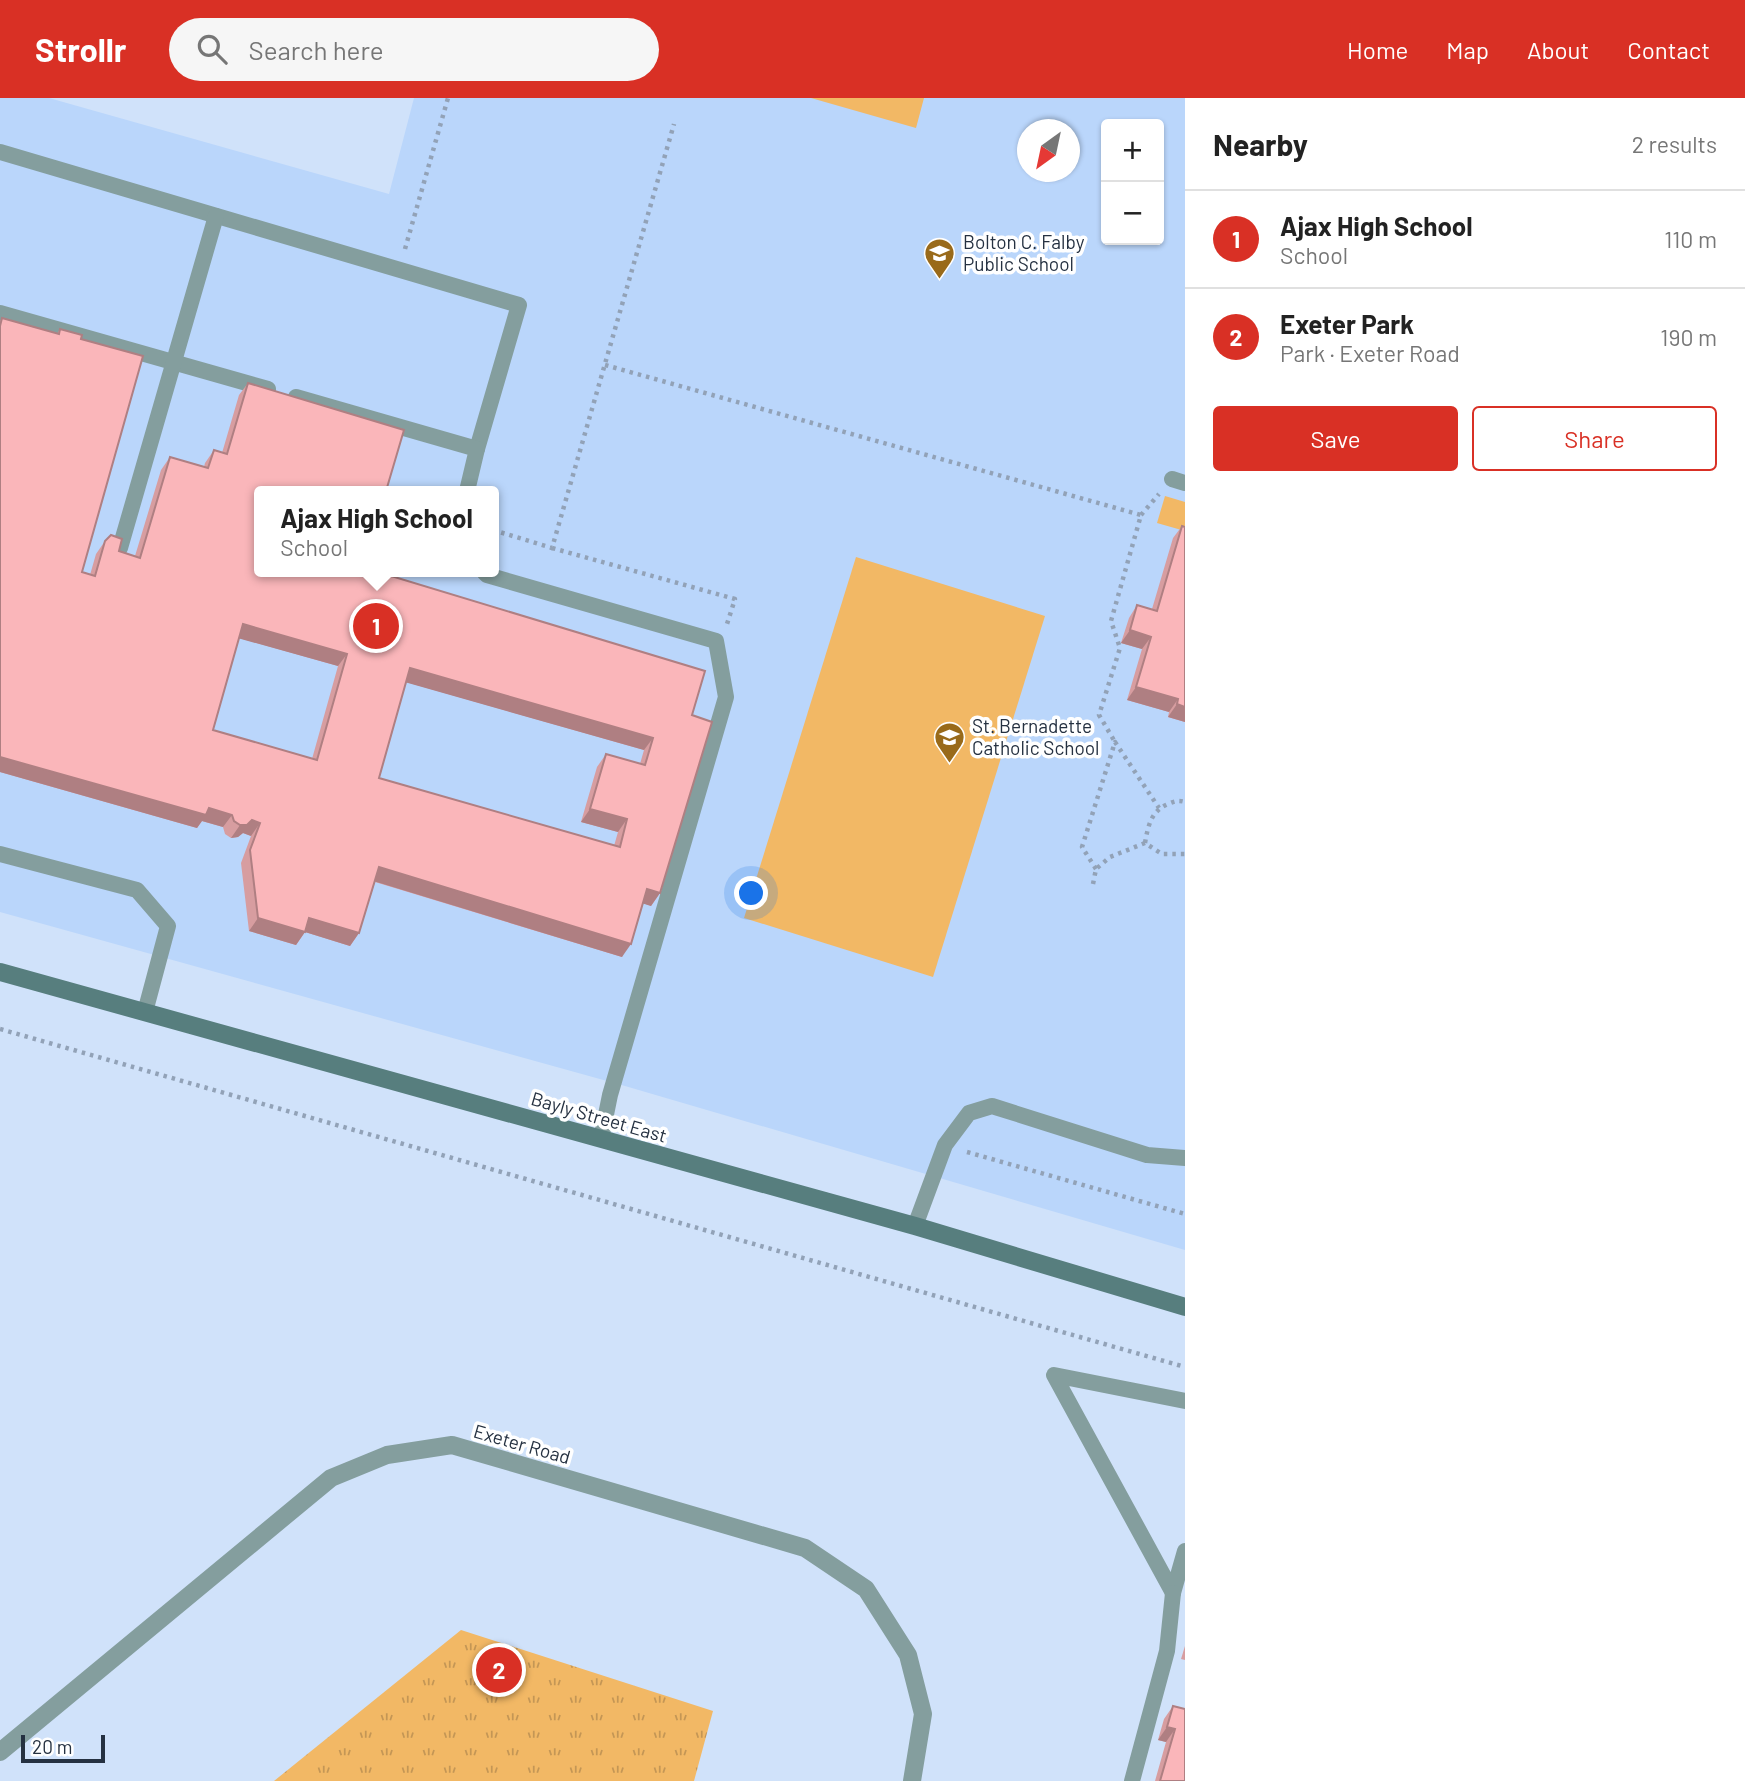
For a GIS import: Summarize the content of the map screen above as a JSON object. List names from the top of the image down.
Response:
{
  "streets": {
    "main road": ["Bayly Street East"],
    "street": ["Exeter Road"]
  },
  "places": {
    "school or university": ["Bolton C. Falby Public School", "St. Bernadette Catholic School"]
  },
  "scale_bar": "20 m",
  "north": "bottom left",
  "page": {
    "header": "Strollr",
    "search": "Search here",
    "nav": [
      "Home",
      "Map",
      "About",
      "Contact"
    ],
    "heading": ["Nearby", "2 results"],
    "map_buttons": ["+", "−"],
    "list": [
      {
        "mark": "1",
        "name": "Ajax High School",
        "note": "School",
        "value": "110 m"
      },
      {
        "mark": "2",
        "name": "Exeter Park",
        "note": "Park · Exeter Road",
        "value": "190 m"
      }
    ],
    "buttons": ["Save", "Share"],
    "popup": ["Ajax High School", "School"],
    "pins": ["1", "2"],
    "scale": "20 m"
  }
}
